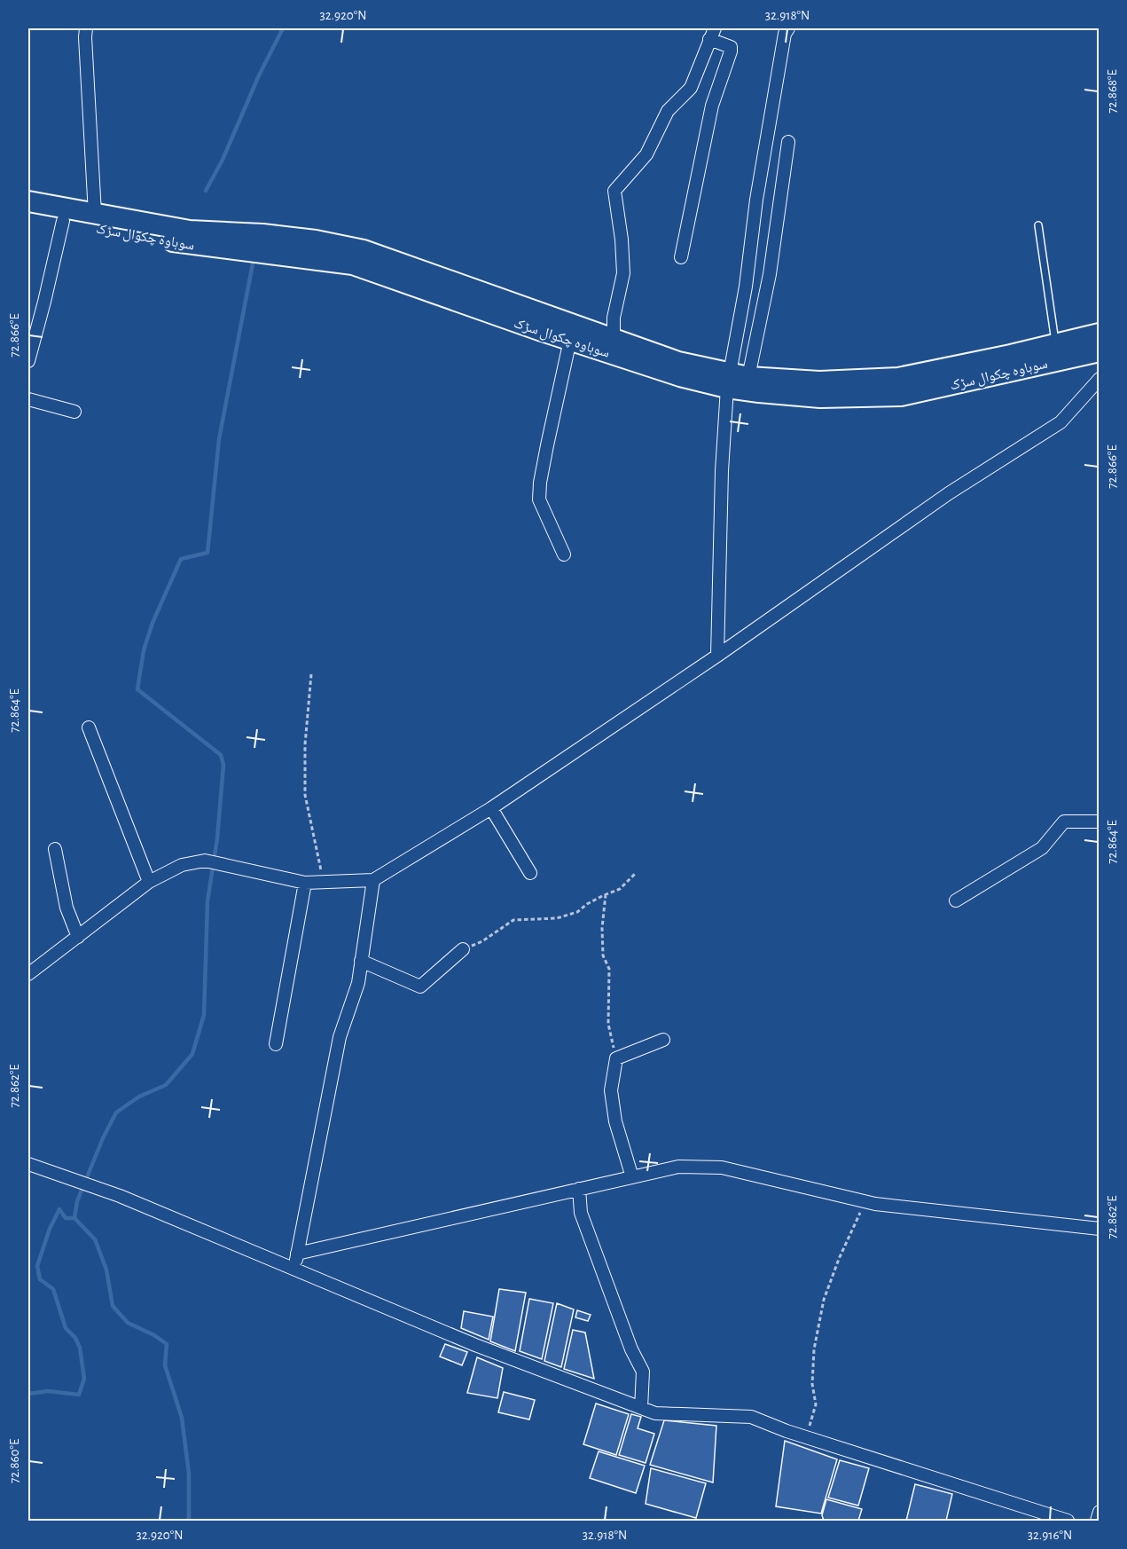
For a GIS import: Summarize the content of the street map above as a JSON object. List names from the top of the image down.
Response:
{
  "streets": {
    "highway": ["سوہاوہ چکوال سڑک"]
  },
  "coordinates": [
    "32.920°N",
    "32.918°N",
    "72.868°E",
    "72.866°E",
    "72.864°E",
    "72.862°E",
    "72.860°E",
    "32.916°N"
  ]
}
